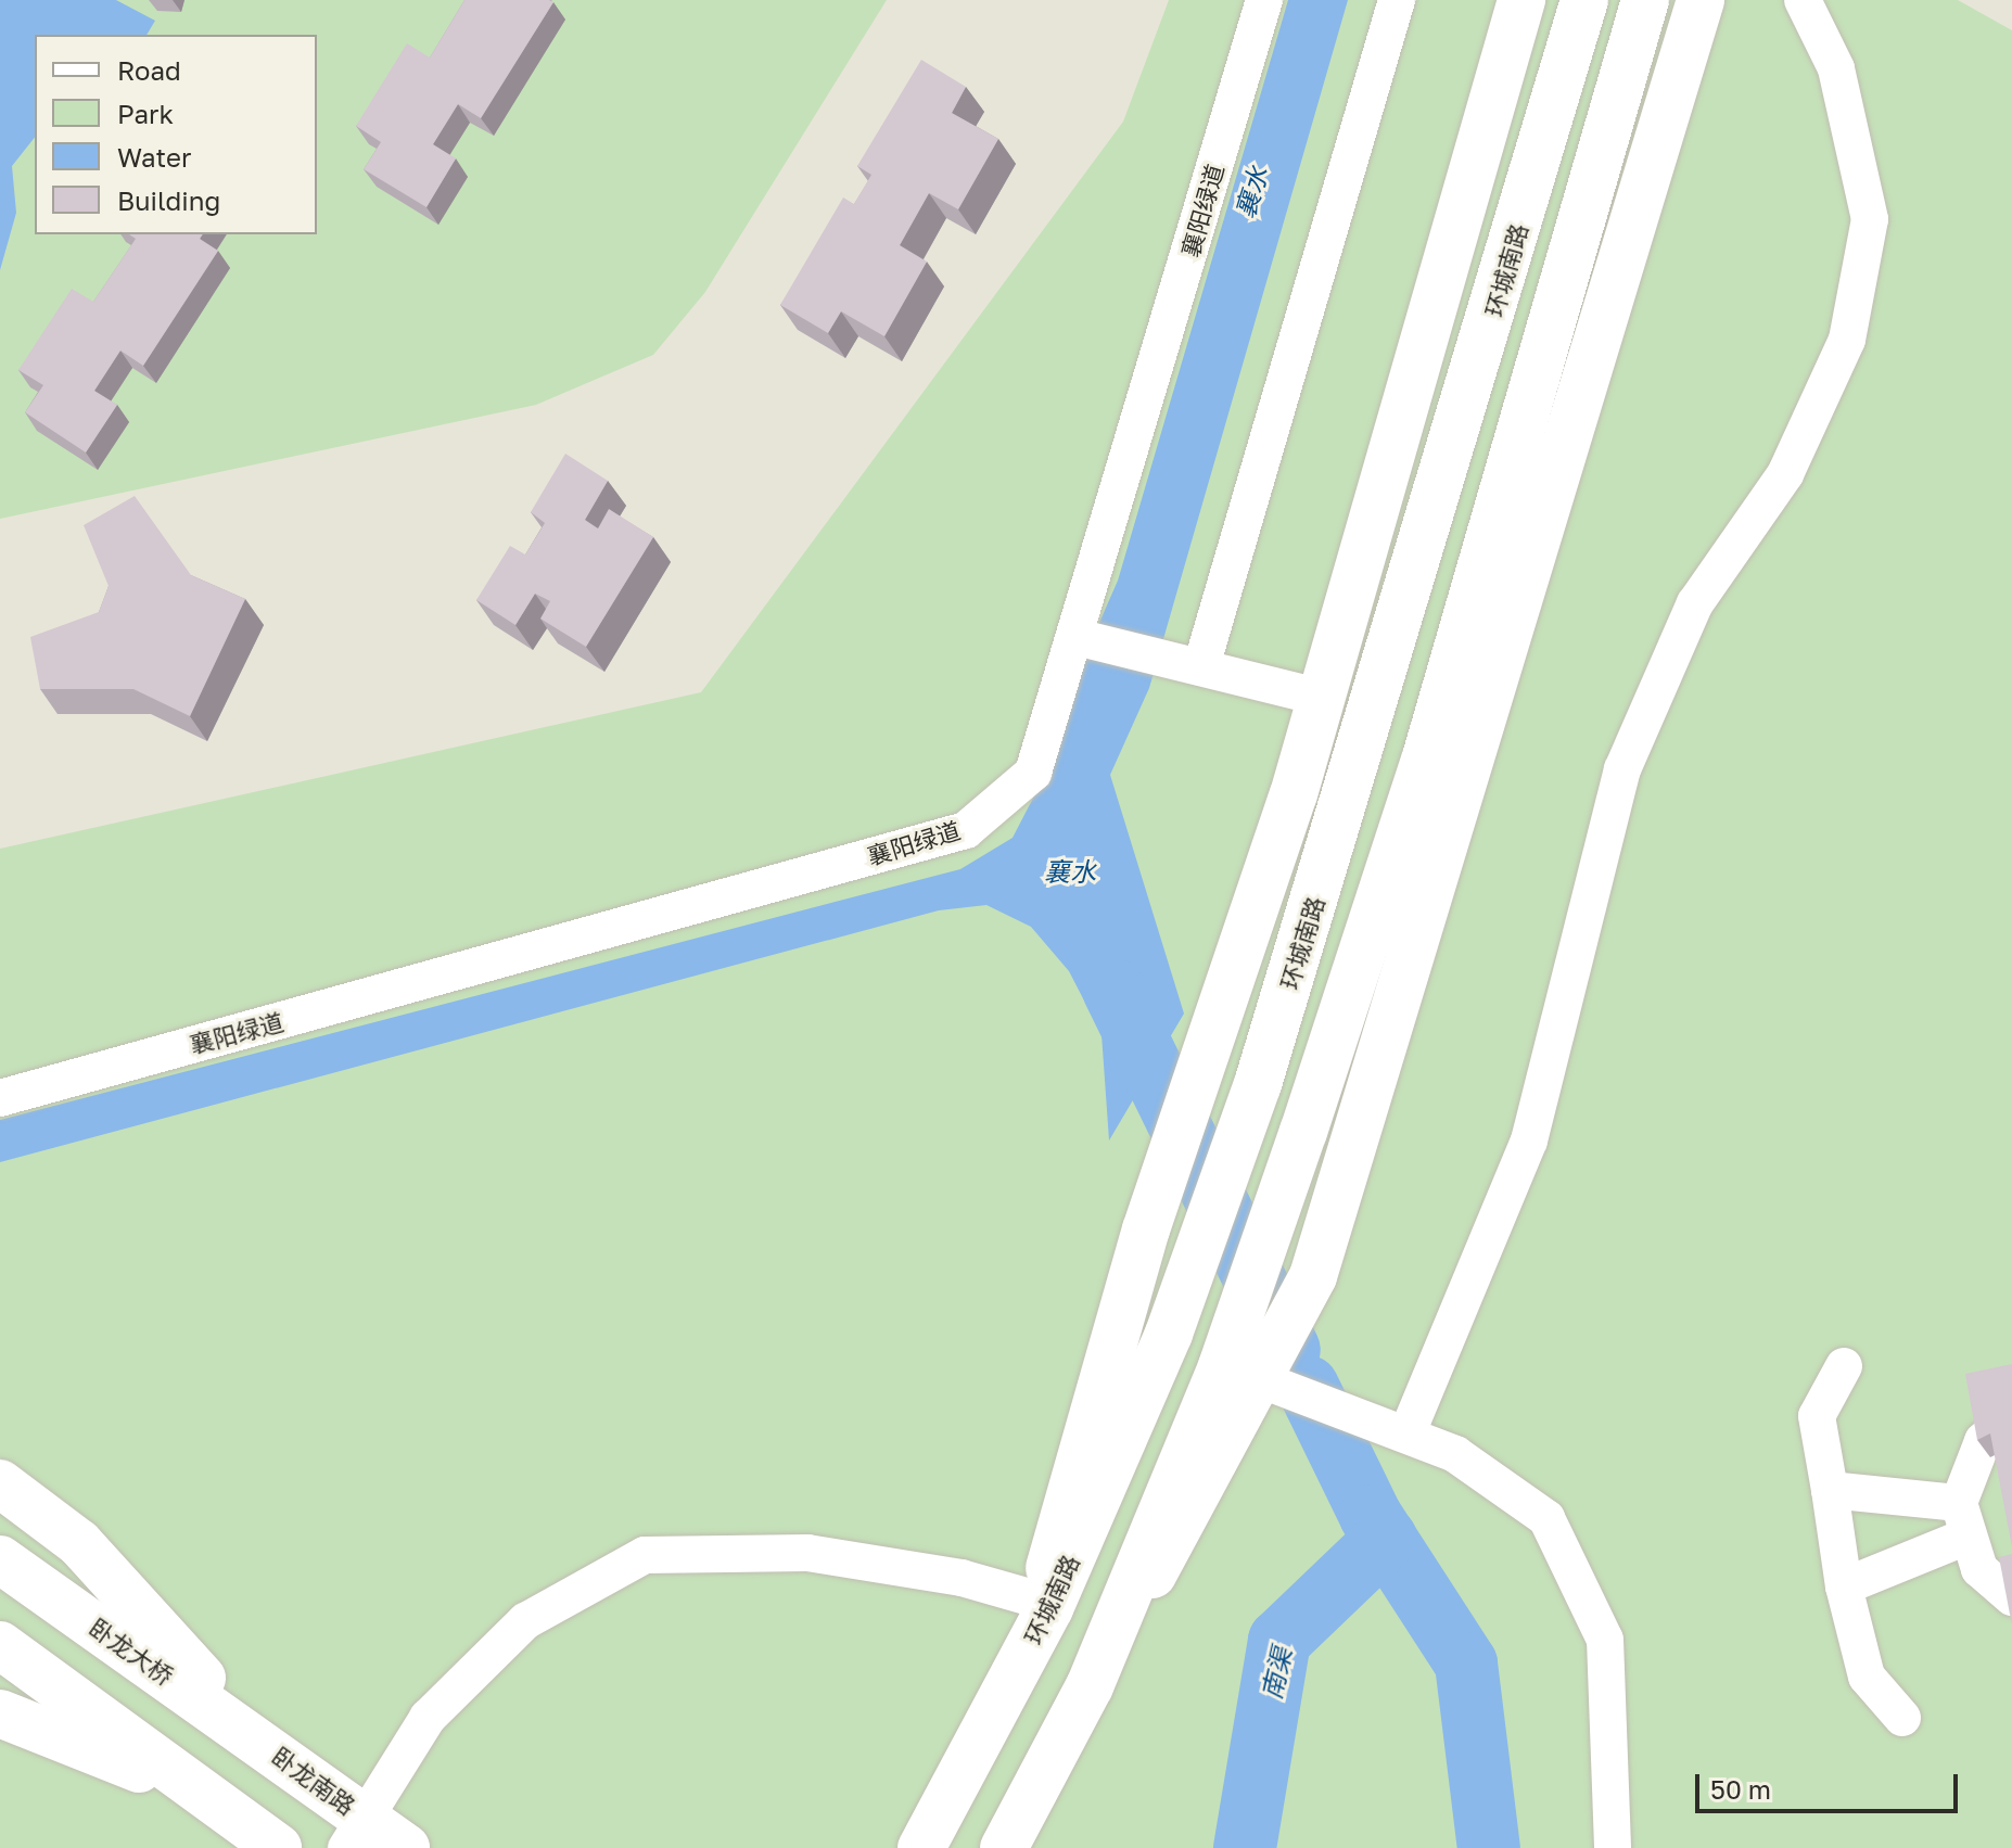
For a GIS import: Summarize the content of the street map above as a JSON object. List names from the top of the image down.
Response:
{
  "streets": {
    "main road": ["环城南路", "卧龙大桥", "卧龙南路"],
    "street": ["襄阳绿道"]
  },
  "crossings": [
    ["卧龙大桥", "卧龙南路"]
  ],
  "water": ["襄水", "南渠"],
  "legend": [
    "Road",
    "Park",
    "Water",
    "Building"
  ],
  "scale_bar": "50 m"
}
